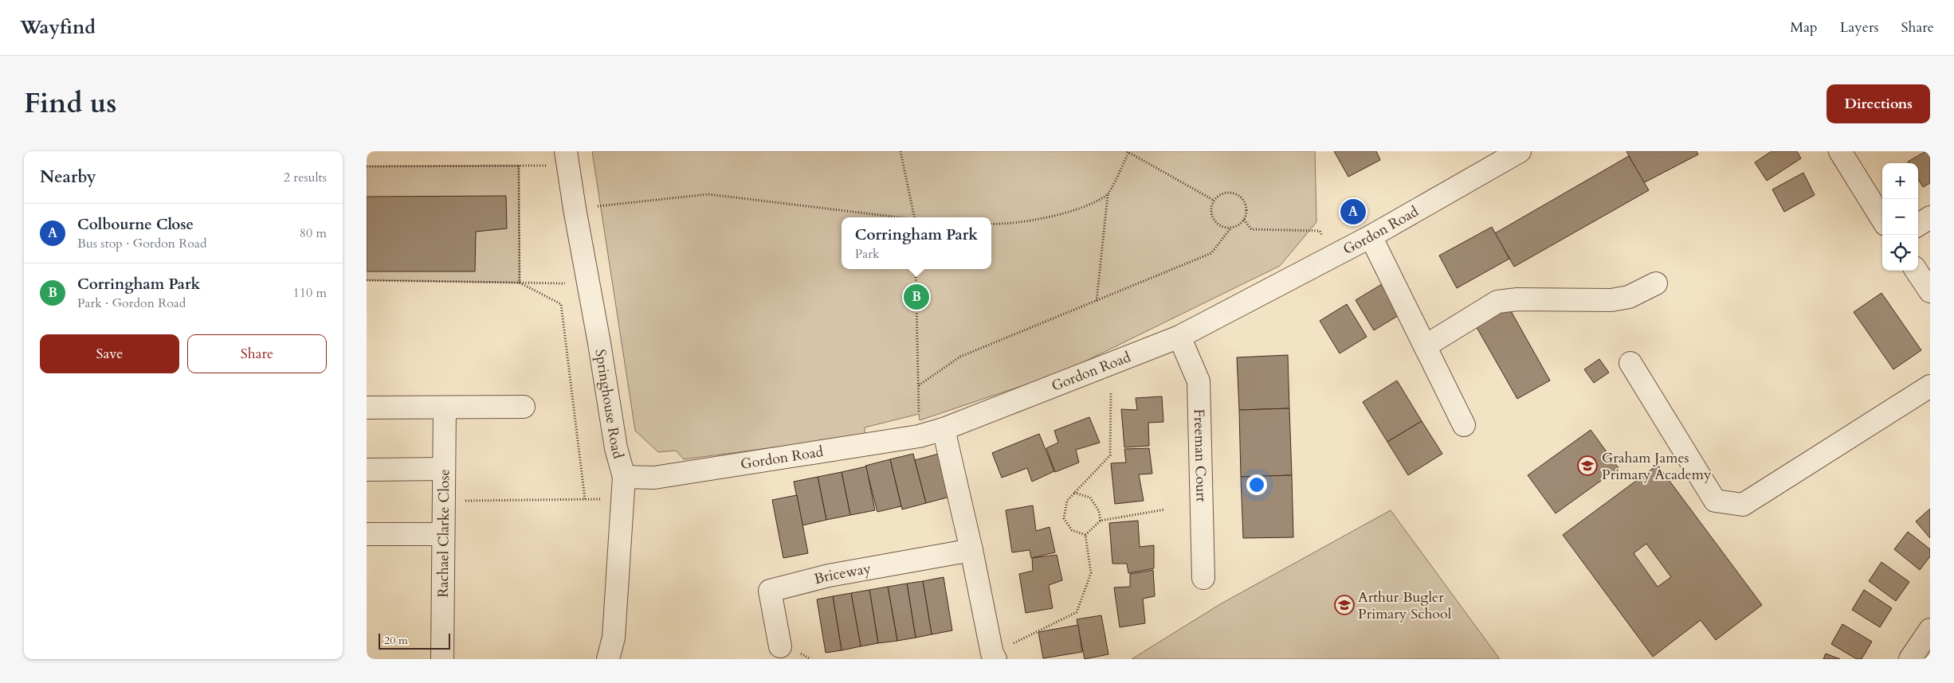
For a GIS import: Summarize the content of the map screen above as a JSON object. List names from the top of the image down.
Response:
{
  "streets": {
    "street": [
      "Gordon Road",
      "Springhouse Road",
      "Freeman Court",
      "Rachael Clarke Close",
      "Briceway"
    ]
  },
  "crossings": [
    ["Gordon Road", "Springhouse Road"],
    ["Gordon Road", "Freeman Court"]
  ],
  "places": {
    "school or university": ["Graham James Primary Academy", "Arthur Bugler Primary School"]
  },
  "scale_bar": "20 m",
  "page": {
    "header": "Wayfind",
    "nav": ["Map", "Layers", "Share"],
    "title": "Find us",
    "buttons": [
      "Directions",
      ["Save", "Share"]
    ],
    "heading": ["Nearby", "2 results"],
    "map_buttons": ["+", "−"],
    "pins": ["A", "B"],
    "list": [
      {
        "mark": "A",
        "name": "Colbourne Close",
        "note": "Bus stop · Gordon Road",
        "value": "80 m"
      },
      {
        "mark": "B",
        "name": "Corringham Park",
        "note": "Park · Gordon Road",
        "value": "110 m"
      }
    ],
    "popup": ["Corringham Park", "Park"],
    "scale": "20 m"
  }
}
